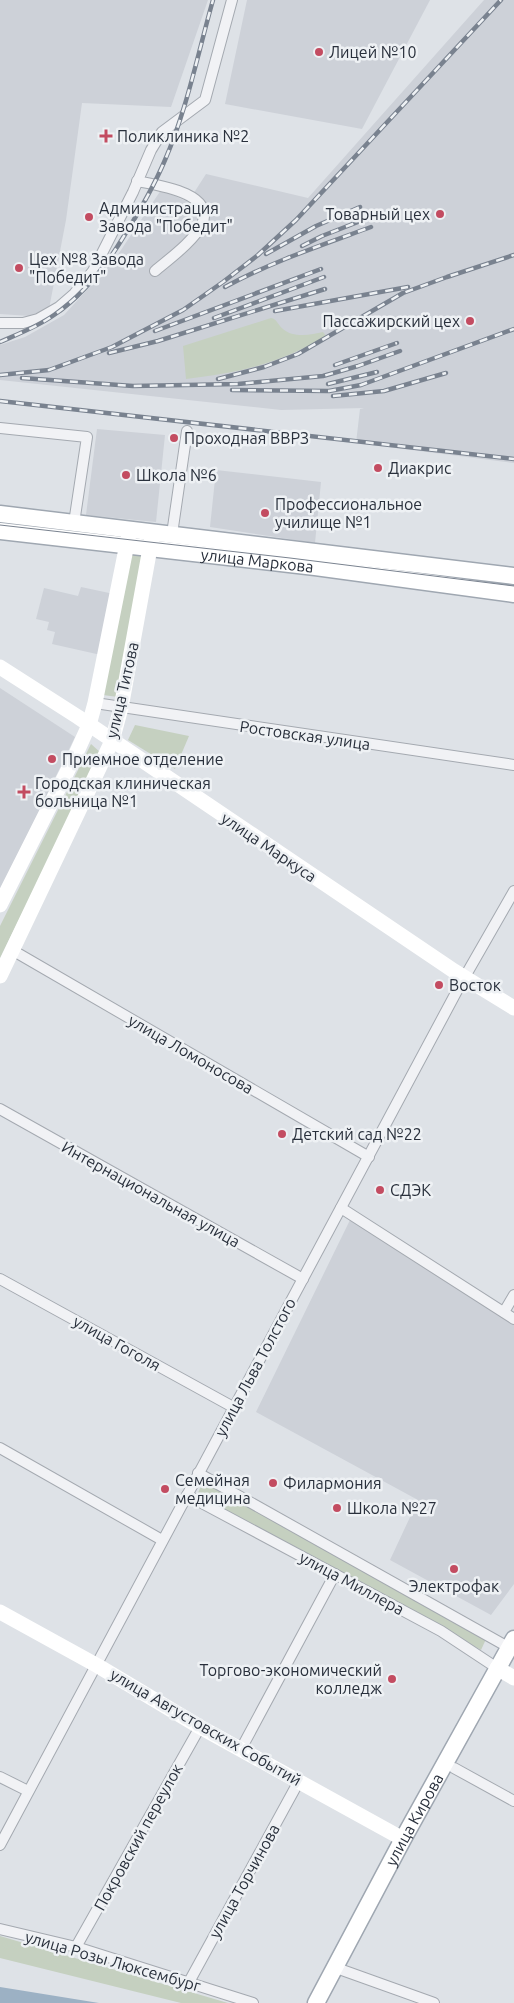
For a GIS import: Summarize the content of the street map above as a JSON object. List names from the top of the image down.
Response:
{
  "streets": {
    "main road": ["улица Маркова", "улица Кирова"],
    "street": [
      "улица Титова",
      "Ростовская улица",
      "улица Маркуса",
      "улица Ломоносова",
      "Интернациональная улица",
      "улица Гоголя",
      "улица Льва Толстого",
      "улица Миллера",
      "улица Августовских Событий",
      "Покровский переулок",
      "улица Торчинова",
      "улица Розы Люксембург"
    ]
  },
  "crossings": [
    ["улица Маркова", "улица Титова"],
    ["улица Титова", "Ростовская улица"],
    ["улица Титова", "улица Маркуса"],
    ["улица Титова", "улица Ломоносова"],
    ["улица Маркуса", "улица Льва Толстого"],
    ["улица Ломоносова", "улица Льва Толстого"],
    ["Интернациональная улица", "улица Льва Толстого"],
    ["улица Гоголя", "улица Льва Толстого"],
    ["улица Льва Толстого", "улица Миллера"],
    ["улица Льва Толстого", "улица Августовских Событий"],
    ["улица Миллера", "улица Кирова"],
    ["улица Августовских Событий", "улица Кирова"],
    ["улица Августовских Событий", "Покровский переулок"],
    ["улица Августовских Событий", "улица Торчинова"],
    ["Покровский переулок", "улица Розы Люксембург"],
    ["улица Торчинова", "улица Розы Люксембург"]
  ],
  "places": {
    "other": [
      "Лицей №10",
      "Товарный цех",
      "Администрация Завода \"Победит\"",
      "Цех №8 Завода \"Победит\"",
      "Пассажирский цех",
      "Проходная ВВРЗ",
      "Диакрис",
      "Школа №6",
      "Профессиональное училище №1",
      "Приемное отделение",
      "Восток",
      "Детский сад №22",
      "СДЭК",
      "Филармония",
      "Семейная медицина",
      "Школа №27",
      "Электрофак",
      "Торгово-экономический колледж"
    ],
    "health": ["Поликлиника №2", "Городская клиническая больница №1"]
  }
}
